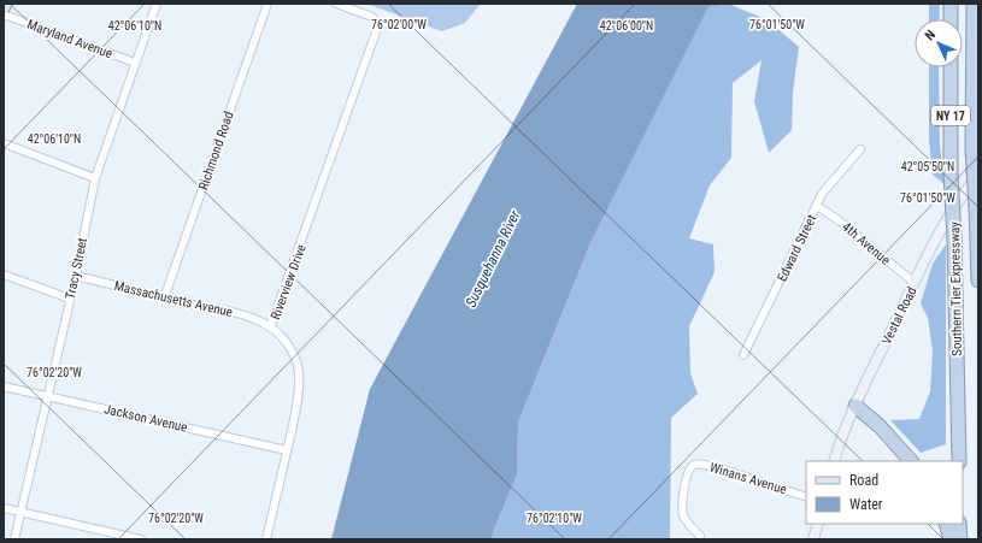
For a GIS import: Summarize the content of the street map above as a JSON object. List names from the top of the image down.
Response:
{
  "streets": {
    "highway": ["NY 17", "Southern Tier Expressway"],
    "street": [
      "Maryland Avenue",
      "Richmond Road",
      "4th Avenue",
      "Edward Street",
      "Tracy Street",
      "Riverview Drive",
      "Massachusetts Avenue",
      "Vestal Road",
      "Jackson Avenue",
      "Winans Avenue"
    ]
  },
  "crossings": [
    ["Maryland Avenue", "Tracy Street"],
    ["Richmond Road", "Massachusetts Avenue"],
    ["4th Avenue", "Edward Street"],
    ["4th Avenue", "Vestal Road"],
    ["Tracy Street", "Massachusetts Avenue"],
    ["Tracy Street", "Jackson Avenue"],
    ["Riverview Drive", "Massachusetts Avenue"],
    ["Riverview Drive", "Jackson Avenue"]
  ],
  "water": ["Susquehanna River"],
  "legend": ["Road", "Water"],
  "north": "top left",
  "coordinates": [
    "76°02'00\"W",
    "76°01'50\"W",
    "42°06'10\"N",
    "42°06'00\"N",
    "42°05'50\"N",
    "76°02'20\"W",
    "76°02'10\"W"
  ]
}
